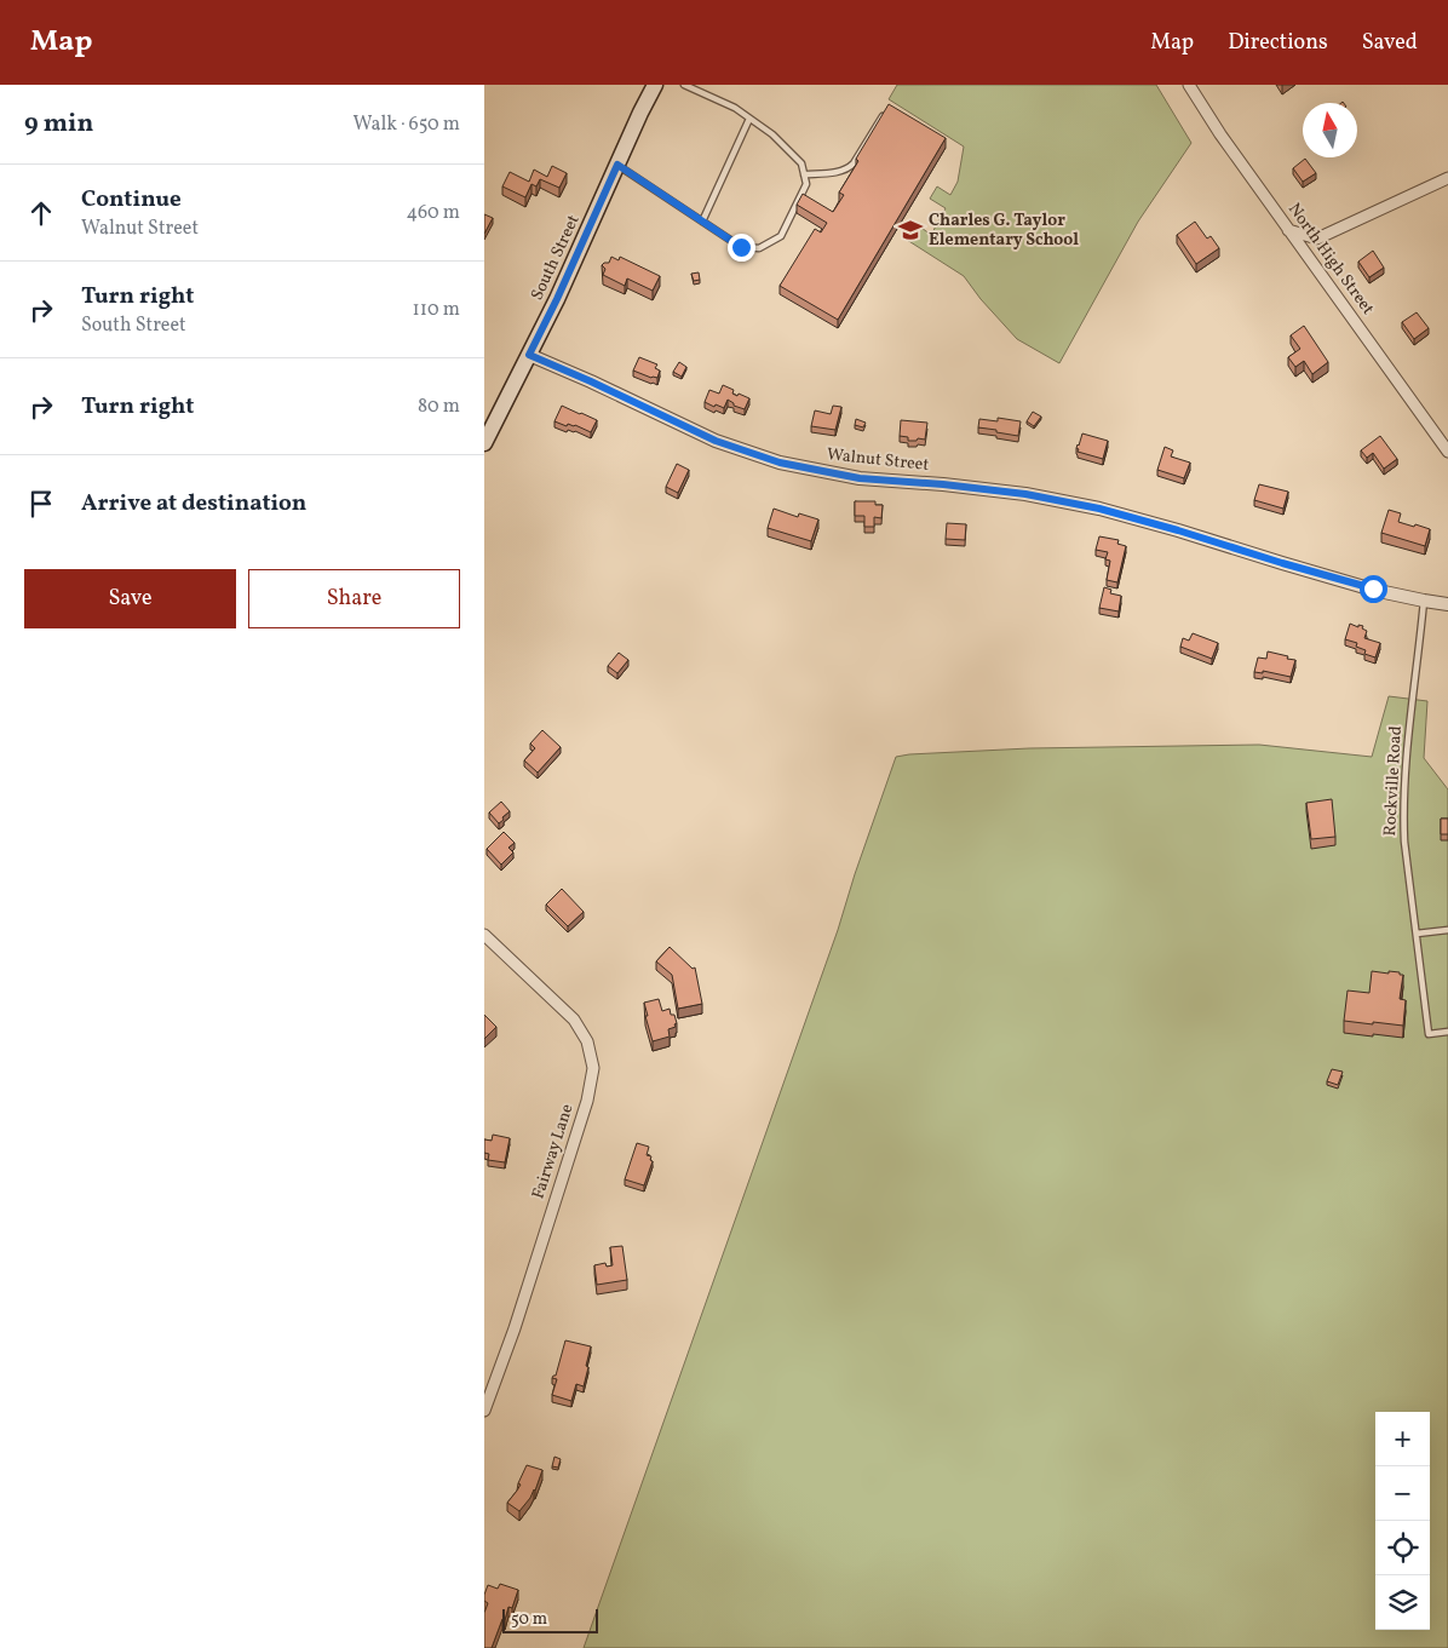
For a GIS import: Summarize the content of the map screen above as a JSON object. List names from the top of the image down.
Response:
{
  "streets": {
    "main road": ["South Street"],
    "street": ["North High Street", "Walnut Street", "Fairway Lane"],
    "lane": ["Rockville Road"]
  },
  "crossings": [
    ["South Street", "Walnut Street"],
    ["Walnut Street", "Rockville Road"]
  ],
  "places": {
    "school or university": ["Charles G. Taylor Elementary School"]
  },
  "scale_bar": "50 m",
  "north": "top",
  "page": {
    "header": "Map",
    "nav": ["Map", "Directions", "Saved"],
    "heading": ["9 min", "Walk · 650 m"],
    "list": [
      ["Continue", "Walnut Street", "460 m"],
      ["Turn right", "South Street", "110 m"],
      ["Turn right", "80 m"],
      "Arrive at destination"
    ],
    "buttons": ["Save", "Share"],
    "map_buttons": ["+", "−"],
    "scale": "50 m"
  }
}
